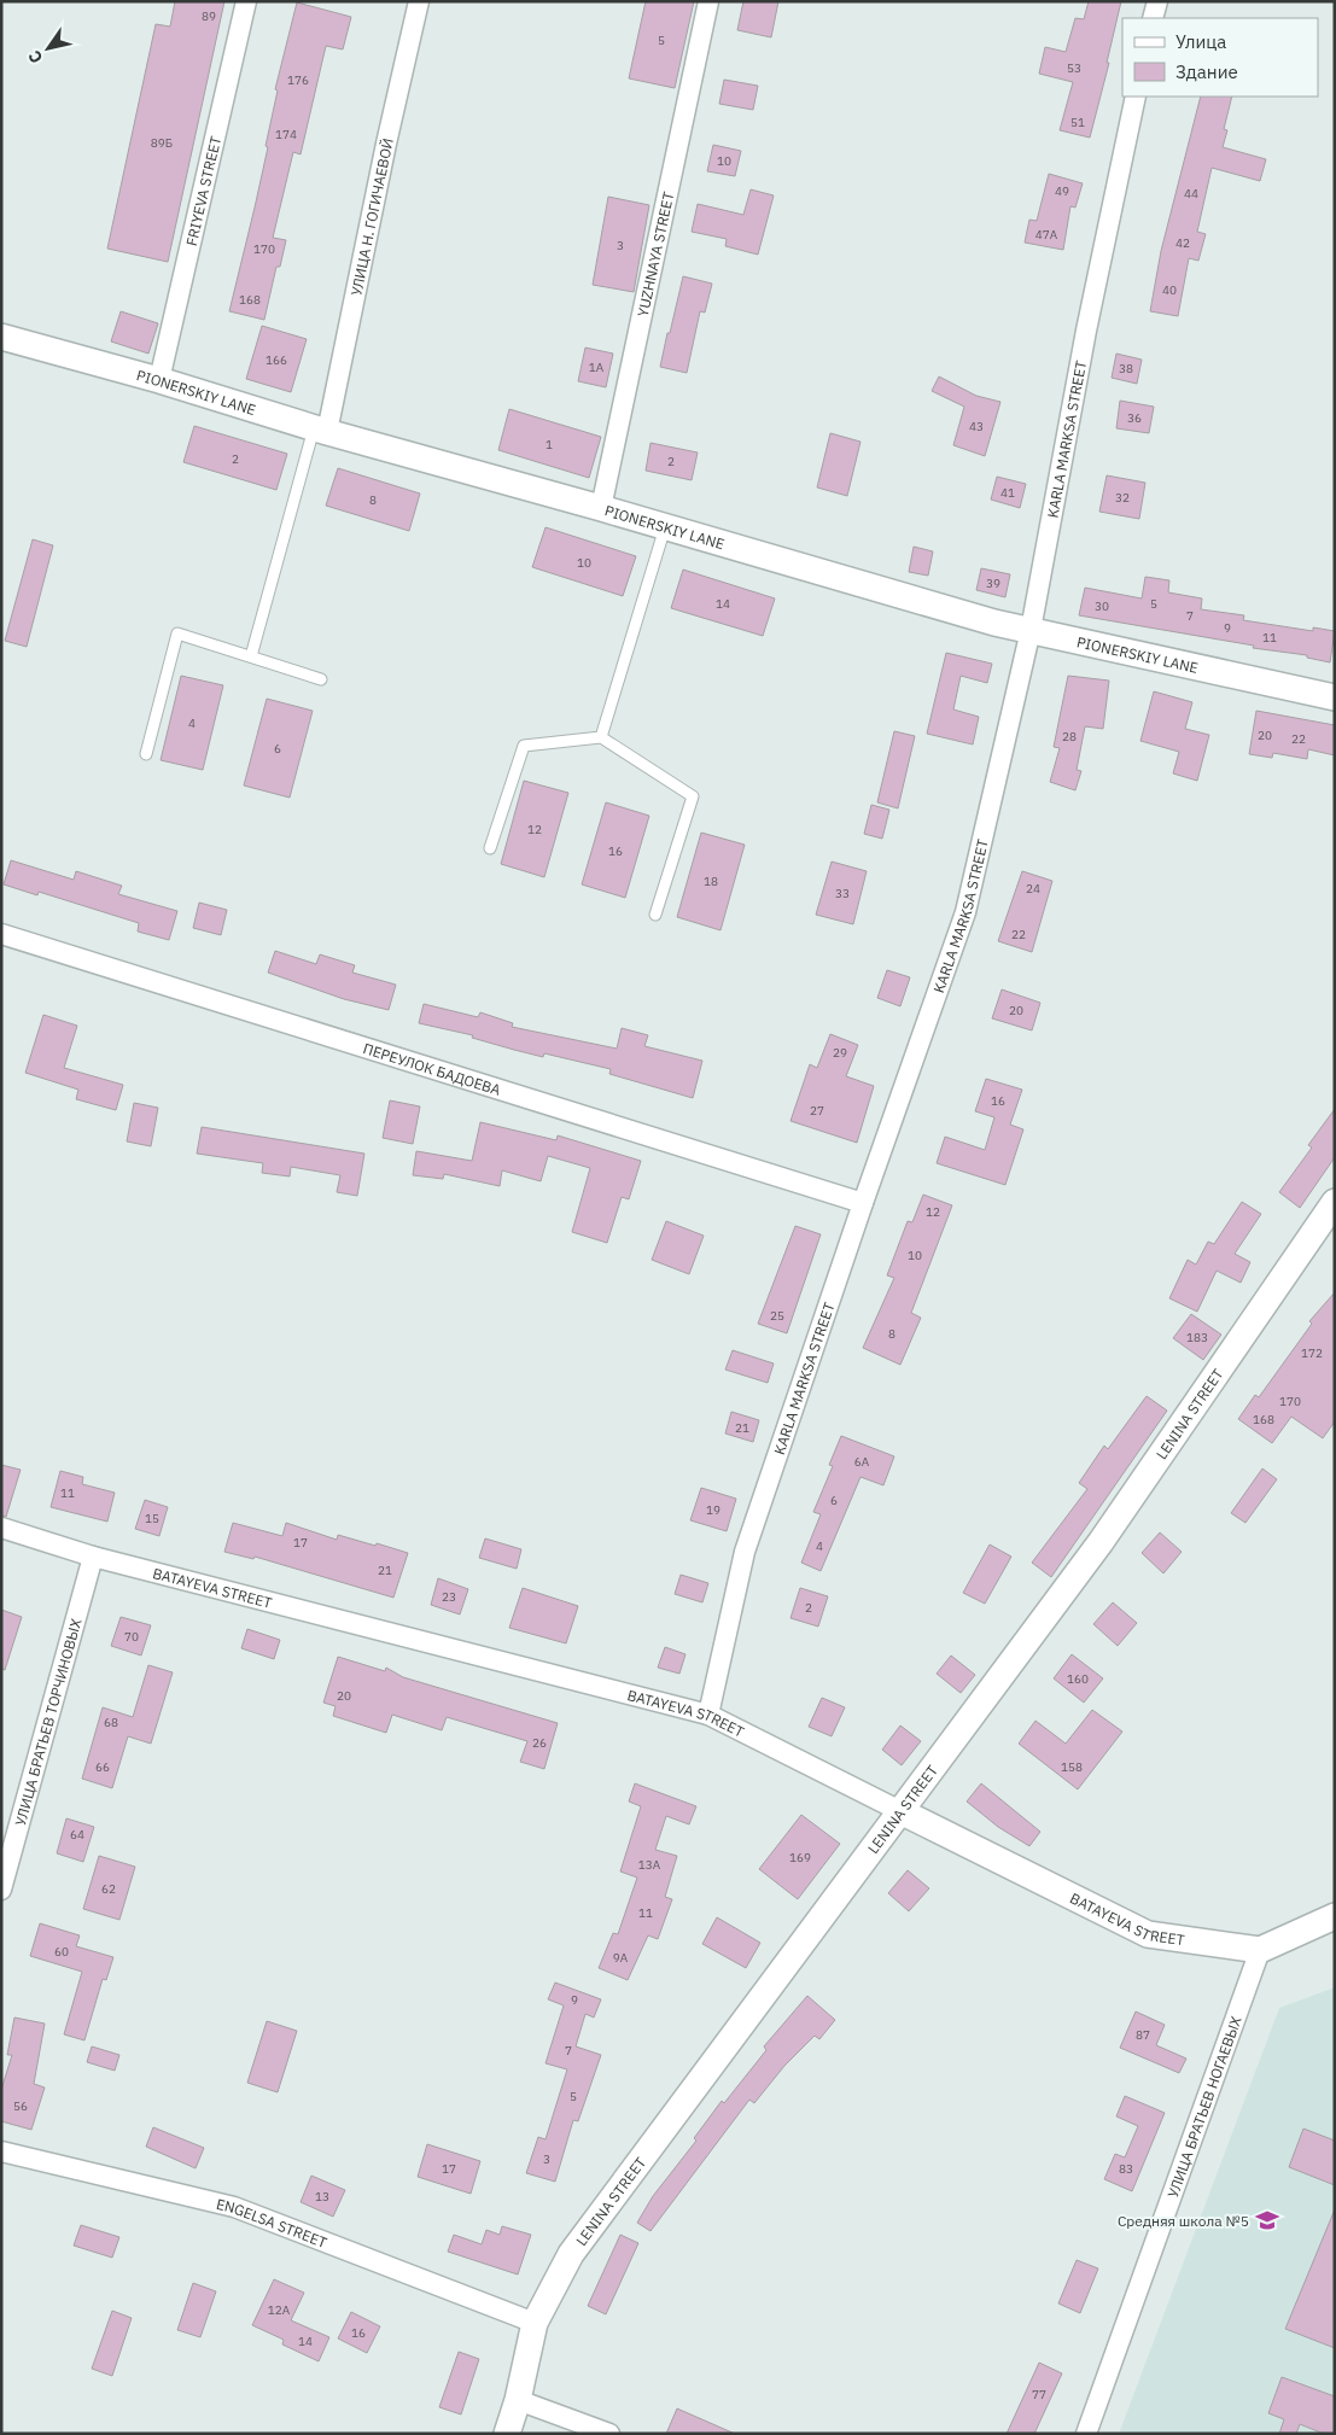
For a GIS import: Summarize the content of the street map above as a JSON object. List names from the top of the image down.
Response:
{
  "streets": {
    "street": [
      "FRIYEVA STREET",
      "УЛИЦА Н. ГОГИЧАЕВОЙ",
      "YUZHNAYA STREET",
      "PIONERSKIY LANE",
      "KARLA MARKSA STREET",
      "ПЕРЕУЛОК БАДОЕВА",
      "LENINA STREET",
      "BATAYEVA STREET",
      "УЛИЦА БРАТЬЕВ ТОРЧИНОВЫХ",
      "УЛИЦА БРАТЬЕВ НОГАЕВЫХ",
      "ENGELSA STREET"
    ]
  },
  "crossings": [
    ["FRIYEVA STREET", "PIONERSKIY LANE"],
    ["УЛИЦА Н. ГОГИЧАЕВОЙ", "PIONERSKIY LANE"],
    ["YUZHNAYA STREET", "PIONERSKIY LANE"],
    ["PIONERSKIY LANE", "KARLA MARKSA STREET"],
    ["KARLA MARKSA STREET", "ПЕРЕУЛОК БАДОЕВА"],
    ["KARLA MARKSA STREET", "BATAYEVA STREET"],
    ["LENINA STREET", "BATAYEVA STREET"],
    ["LENINA STREET", "ENGELSA STREET"],
    ["BATAYEVA STREET", "УЛИЦА БРАТЬЕВ ТОРЧИНОВЫХ"],
    ["BATAYEVA STREET", "УЛИЦА БРАТЬЕВ НОГАЕВЫХ"]
  ],
  "places": {
    "school or university": ["Средняя школа №5"]
  },
  "house_numbers": [
    "89",
    "5",
    "53",
    "176",
    "51",
    "174",
    "89Б",
    "10",
    "49",
    "44",
    "47А",
    "42",
    "3",
    "170",
    "40",
    "168",
    "166",
    "1А",
    "38",
    "36",
    "43",
    "1",
    "2",
    "2",
    "41",
    "32",
    "8",
    "10",
    "39",
    "14",
    "5",
    "30",
    "7",
    "9",
    "11",
    "4",
    "20",
    "28",
    "22",
    "6",
    "12",
    "16",
    "18",
    "24",
    "33",
    "22",
    "20",
    "29",
    "16",
    "27",
    "12",
    "10",
    "25",
    "8",
    "183",
    "172",
    "170",
    "168",
    "21",
    "6А",
    "11",
    "6",
    "19",
    "15",
    "17",
    "4",
    "21",
    "23",
    "2",
    "70",
    "160",
    "20",
    "68",
    "26",
    "66",
    "158",
    "64",
    "169",
    "13А",
    "62",
    "11",
    "60",
    "9А",
    "9",
    "87",
    "7",
    "5",
    "56",
    "3",
    "17",
    "83",
    "13",
    "12А",
    "16",
    "14",
    "77"
  ],
  "legend": ["Улица", "Здание"],
  "north": "bottom left"
}
